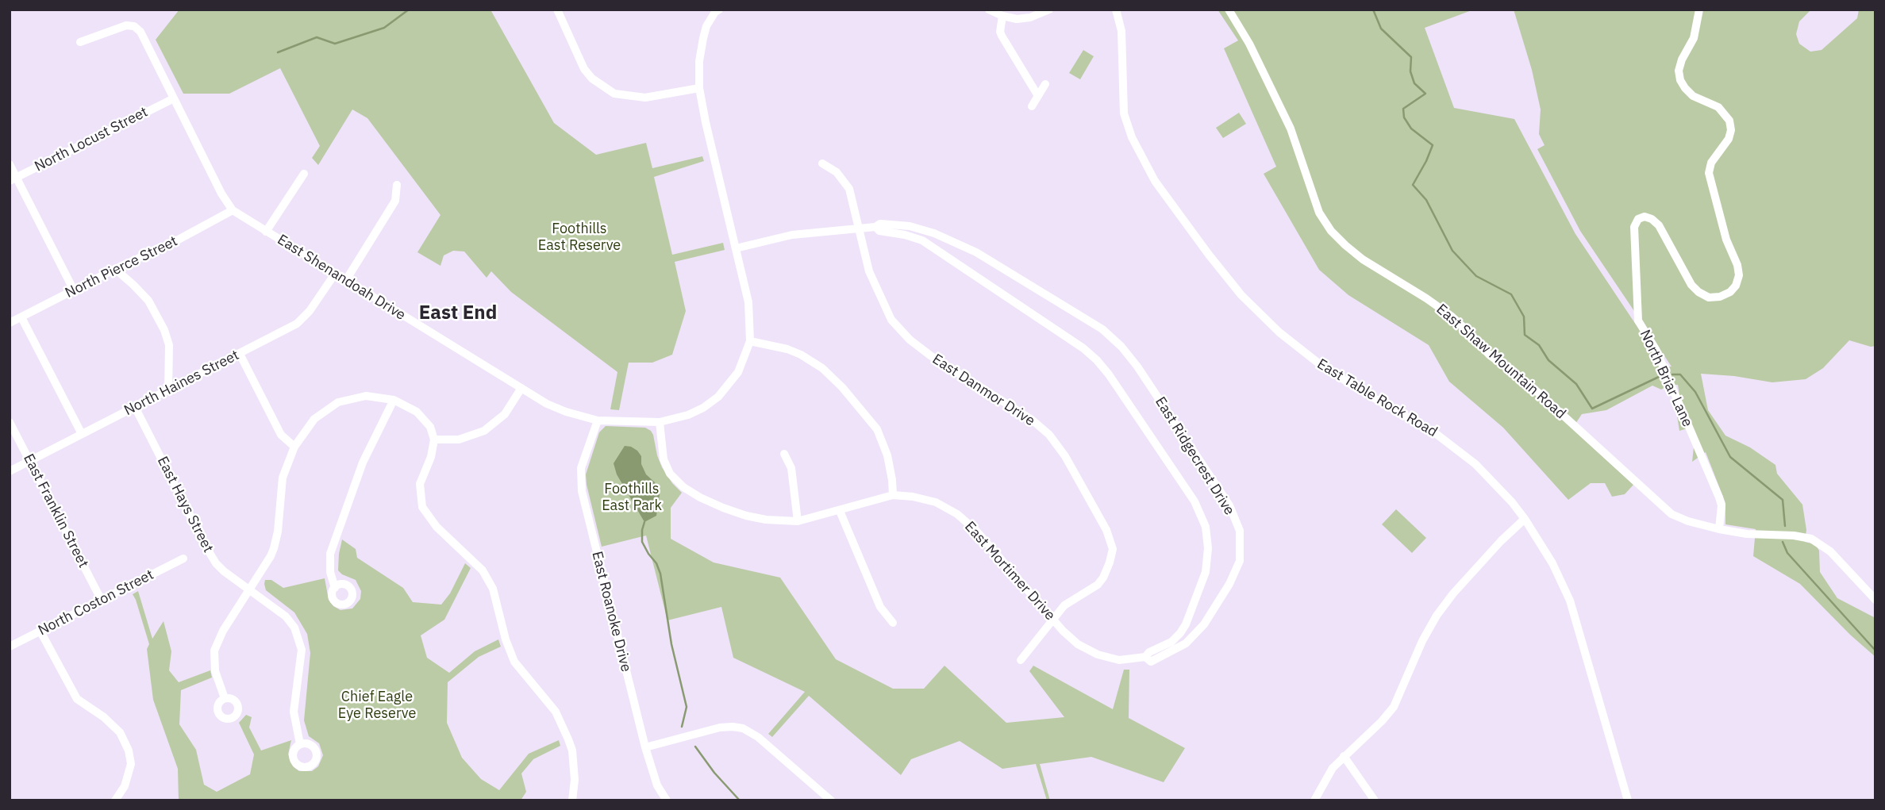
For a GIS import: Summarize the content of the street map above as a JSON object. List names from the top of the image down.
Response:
{
  "streets": {
    "street": [
      "North Locust Street",
      "North Pierce Street",
      "East Shenandoah Drive",
      "East Shaw Mountain Road",
      "North Briar Lane",
      "North Haines Street",
      "East Danmor Drive",
      "East Table Rock Road",
      "East Ridgecrest Drive",
      "East Hays Street",
      "East Franklin Street",
      "East Mortimer Drive",
      "North Coston Street",
      "East Roanoke Drive"
    ]
  },
  "crossings": [
    ["North Locust Street", "East Shenandoah Drive"],
    ["North Pierce Street", "East Shenandoah Drive"],
    ["East Shenandoah Drive", "North Haines Street"],
    ["East Shenandoah Drive", "East Ridgecrest Drive"],
    ["East Shenandoah Drive", "East Mortimer Drive"],
    ["East Shenandoah Drive", "East Roanoke Drive"],
    ["East Shaw Mountain Road", "North Briar Lane"],
    ["North Haines Street", "East Hays Street"],
    ["North Haines Street", "East Franklin Street"],
    ["East Danmor Drive", "East Ridgecrest Drive"],
    ["East Danmor Drive", "East Mortimer Drive"],
    ["East Ridgecrest Drive", "East Mortimer Drive"],
    ["East Franklin Street", "North Coston Street"]
  ],
  "districts": ["East End"],
  "parks": ["Foothills East Reserve", "Foothills East Park", "Chief Eagle Eye Reserve"]
}
